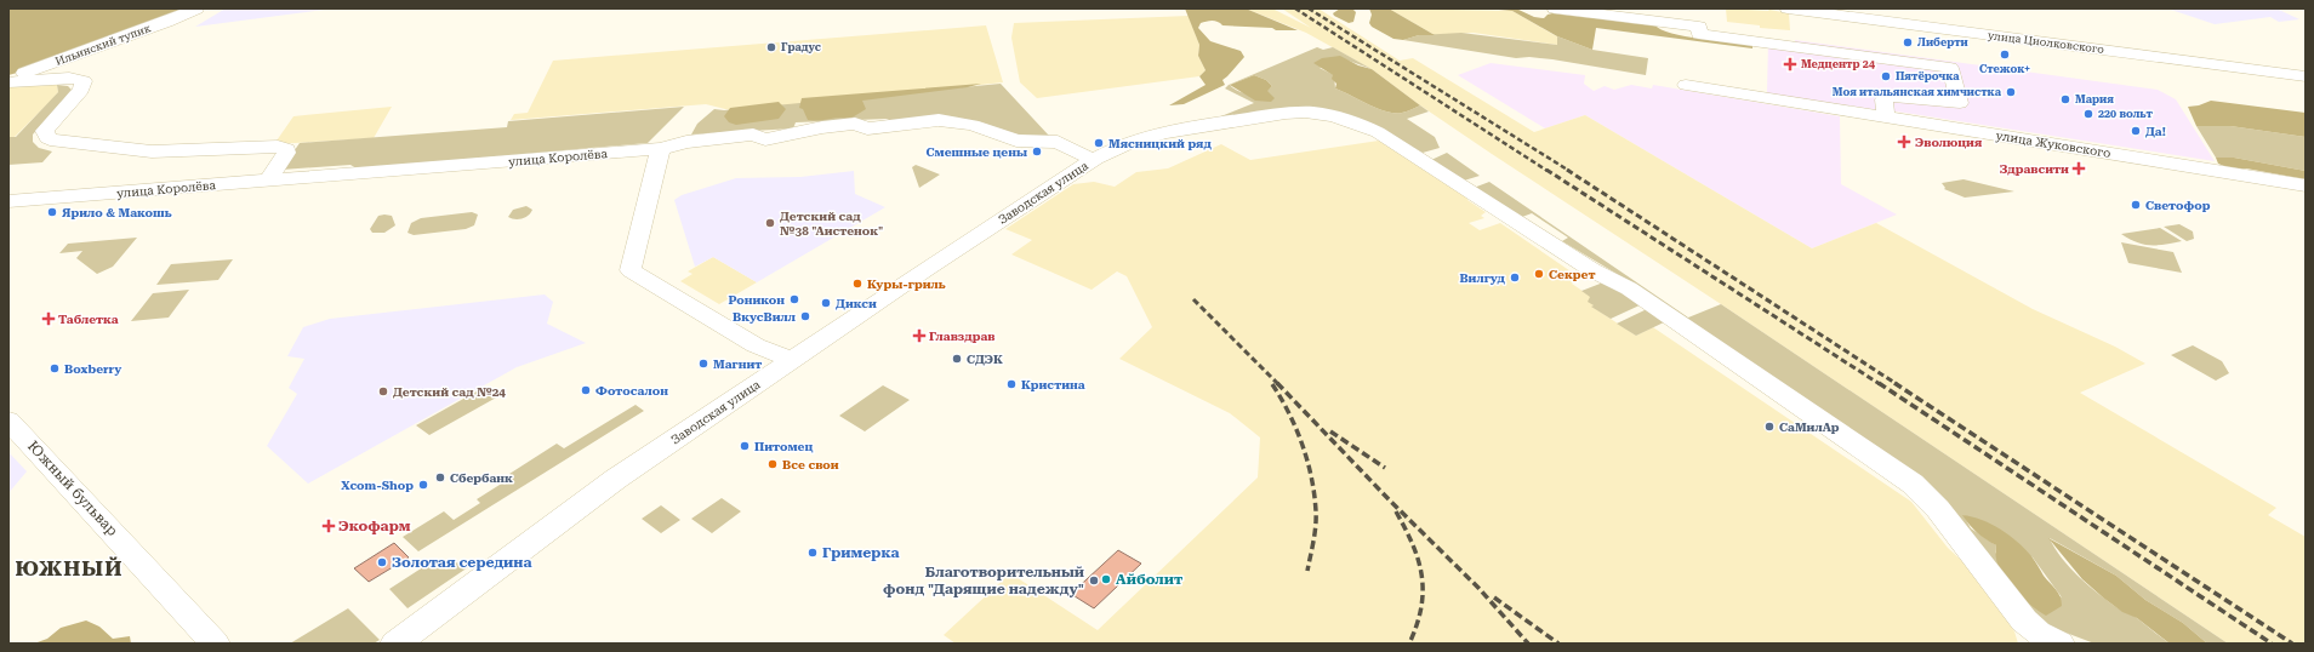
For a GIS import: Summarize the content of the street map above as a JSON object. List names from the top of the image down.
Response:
{
  "streets": {
    "street": [
      "улица Циолковского",
      "Ильинский тупик",
      "улица Жуковского",
      "улица Королёва",
      "Заводская улица",
      "Южный бульвар"
    ]
  },
  "crossings": [
    ["улица Королёва", "Заводская улица"]
  ],
  "districts": ["ЮЖНЫЙ"],
  "places": {
    "other": [
      "Либерти",
      "Градус",
      "Стежок+",
      "Пятёрочка",
      "Моя итальянская химчистка",
      "Мария",
      "220 вольт",
      "Да!",
      "Мясницкий ряд",
      "Смешные цены",
      "Светофор",
      "Ярило & Макошь",
      "Детский сад №38 \"Аистенок\"",
      "Секрет",
      "Вилгуд",
      "Куры-гриль",
      "Роникон",
      "Дикси",
      "ВкусВилл",
      "СДЭК",
      "Магнит",
      "Boxberry",
      "Кристина",
      "Фотосалон",
      "Детский сад №24",
      "СаМилАр",
      "Питомец",
      "Все свои",
      "Сбербанк",
      "Xcom-Shop",
      "Гримерка",
      "Золотая середина",
      "Айболит",
      "Благотворительный фонд \"Дарящие надежду\""
    ],
    "health": [
      "Медцентр 24",
      "Эволюция",
      "Здравсити",
      "Таблетка",
      "Главздрав",
      "Экофарм"
    ]
  }
}
